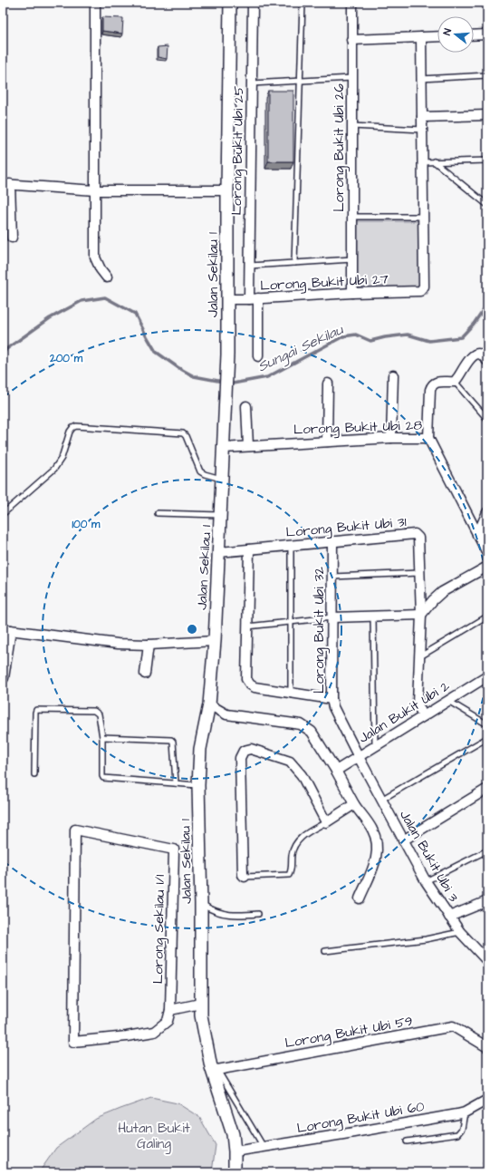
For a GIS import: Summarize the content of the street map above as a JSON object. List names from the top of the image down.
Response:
{
  "streets": {
    "street": [
      "Lorong Bukit Ubi 26",
      "Lorong Bukit Ubi 25",
      "Jalan Sekilau 1",
      "Lorong Bukit Ubi 27",
      "Lorong Bukit Ubi 28",
      "Lorong Bukit Ubi 31",
      "Lorong Bukit Ubi 32",
      "Jalan Bukit Ubi 2",
      "Jalan Bukit Ubi 3",
      "Lorong Sekilau 1/1",
      "Lorong Bukit Ubi 59",
      "Lorong Bukit Ubi 60"
    ]
  },
  "crossings": [
    ["Lorong Bukit Ubi 26", "Lorong Bukit Ubi 27"],
    ["Lorong Bukit Ubi 25", "Lorong Bukit Ubi 27"],
    ["Jalan Sekilau 1", "Lorong Bukit Ubi 27"],
    ["Jalan Sekilau 1", "Lorong Bukit Ubi 28"],
    ["Jalan Sekilau 1", "Lorong Bukit Ubi 31"],
    ["Jalan Sekilau 1", "Lorong Bukit Ubi 59"],
    ["Jalan Sekilau 1", "Lorong Bukit Ubi 60"],
    ["Lorong Bukit Ubi 31", "Lorong Bukit Ubi 32"],
    ["Lorong Bukit Ubi 31", "Jalan Bukit Ubi 2"],
    ["Lorong Bukit Ubi 32", "Jalan Bukit Ubi 2"],
    ["Lorong Bukit Ubi 32", "Jalan Bukit Ubi 3"],
    ["Jalan Bukit Ubi 2", "Jalan Bukit Ubi 3"]
  ],
  "water": ["Sungai Sekilau"],
  "parks": ["Hutan Bukit Galing"],
  "north": "left",
  "rings": ["200 m", "100 m"]
}
